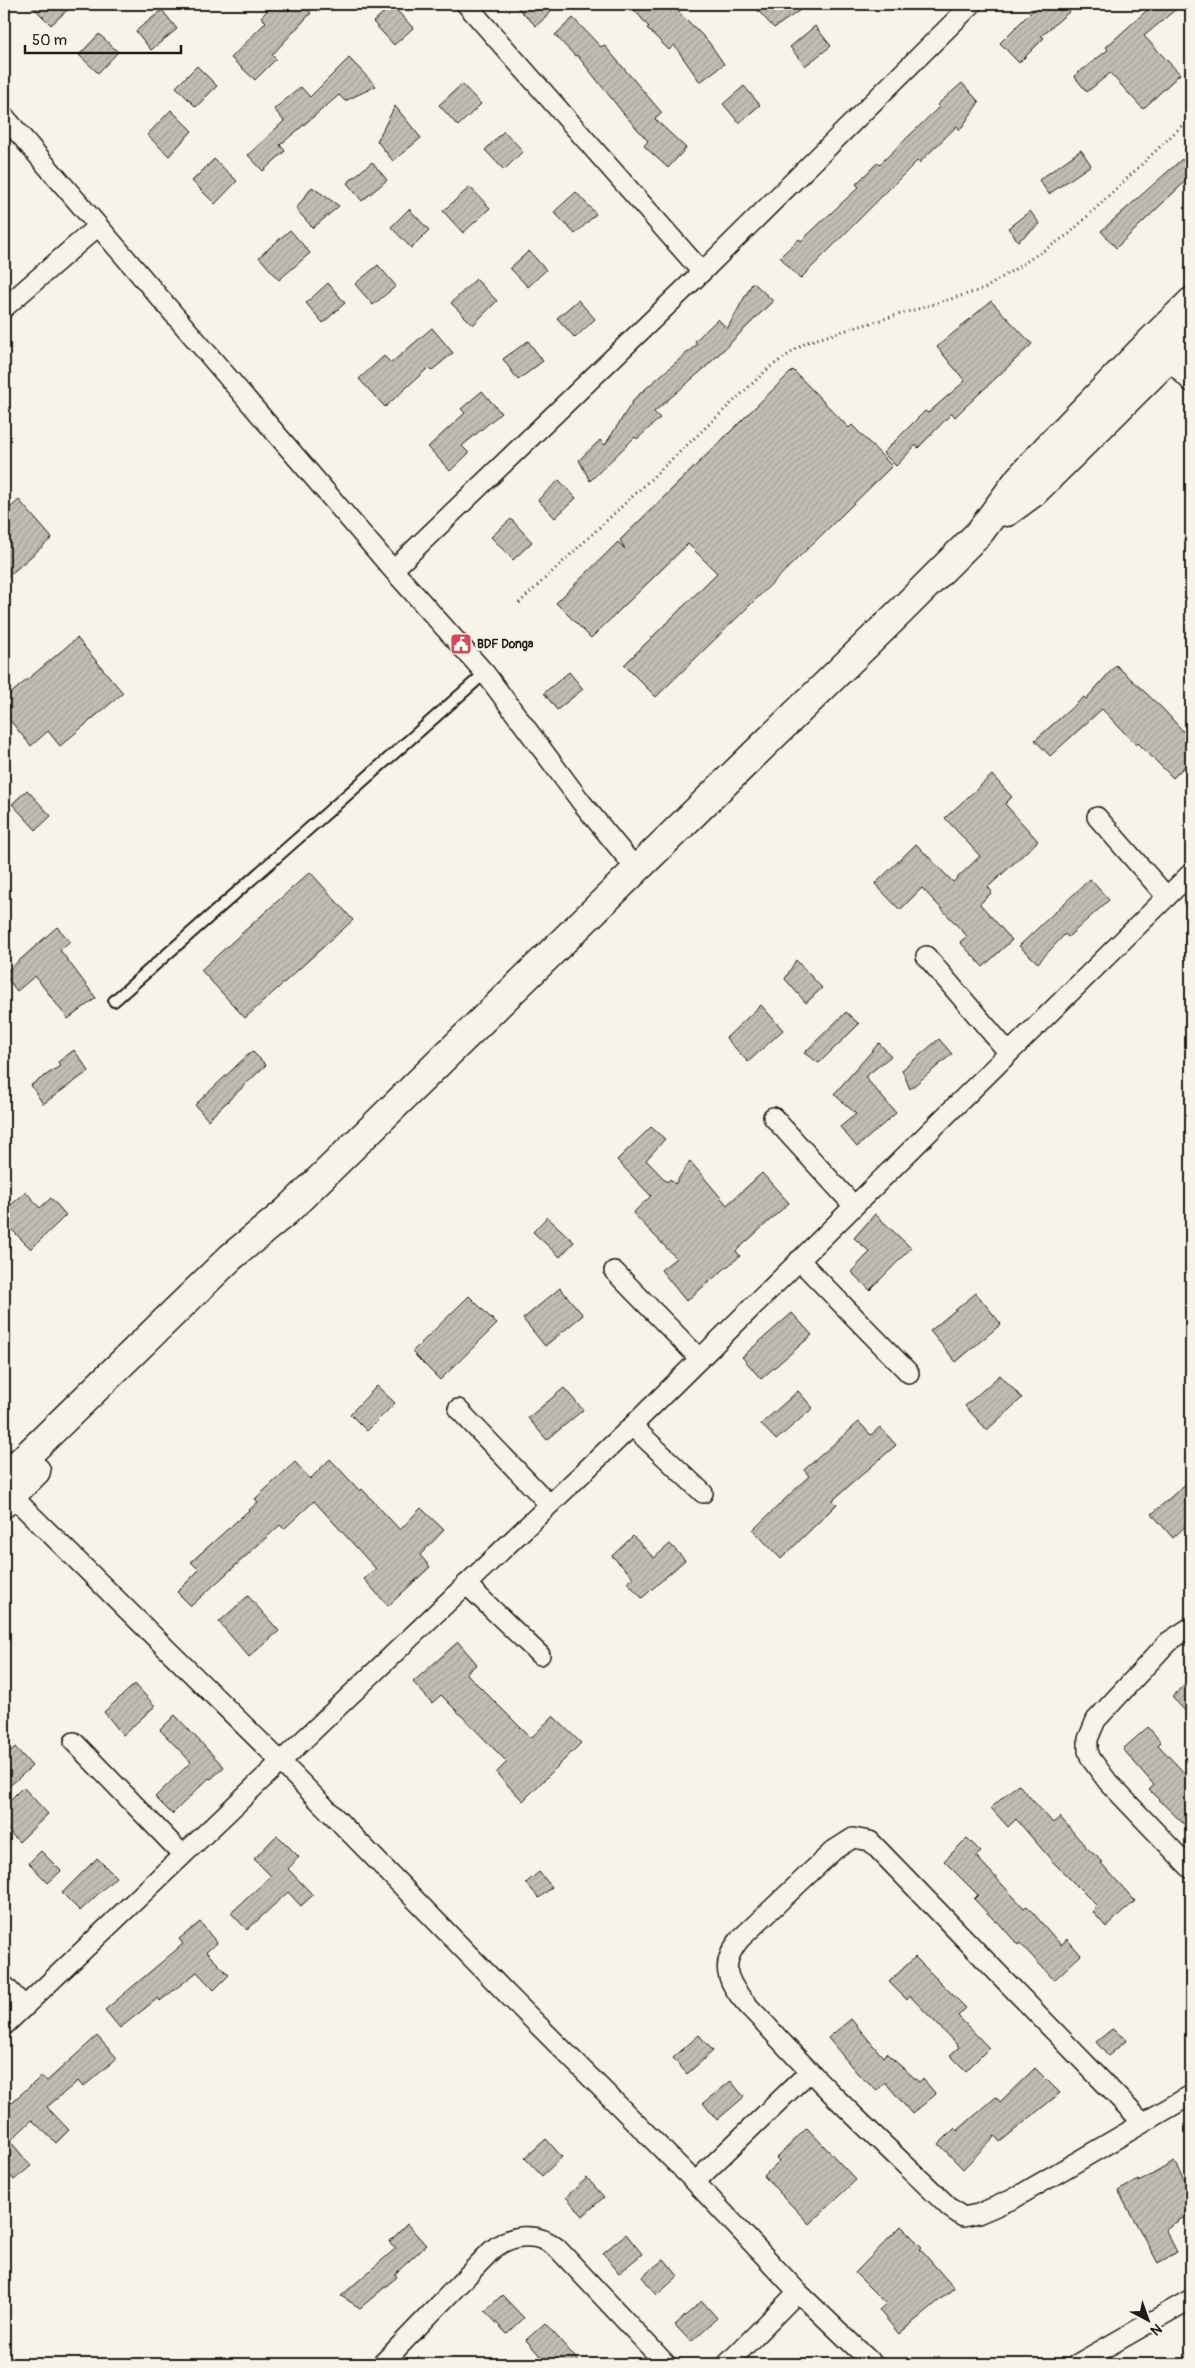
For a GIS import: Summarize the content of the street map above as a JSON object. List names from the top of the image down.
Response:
{
  "places": {
    "public building": ["BDF Donga"]
  },
  "scale_bar": "50 m",
  "north": "bottom right"
}
